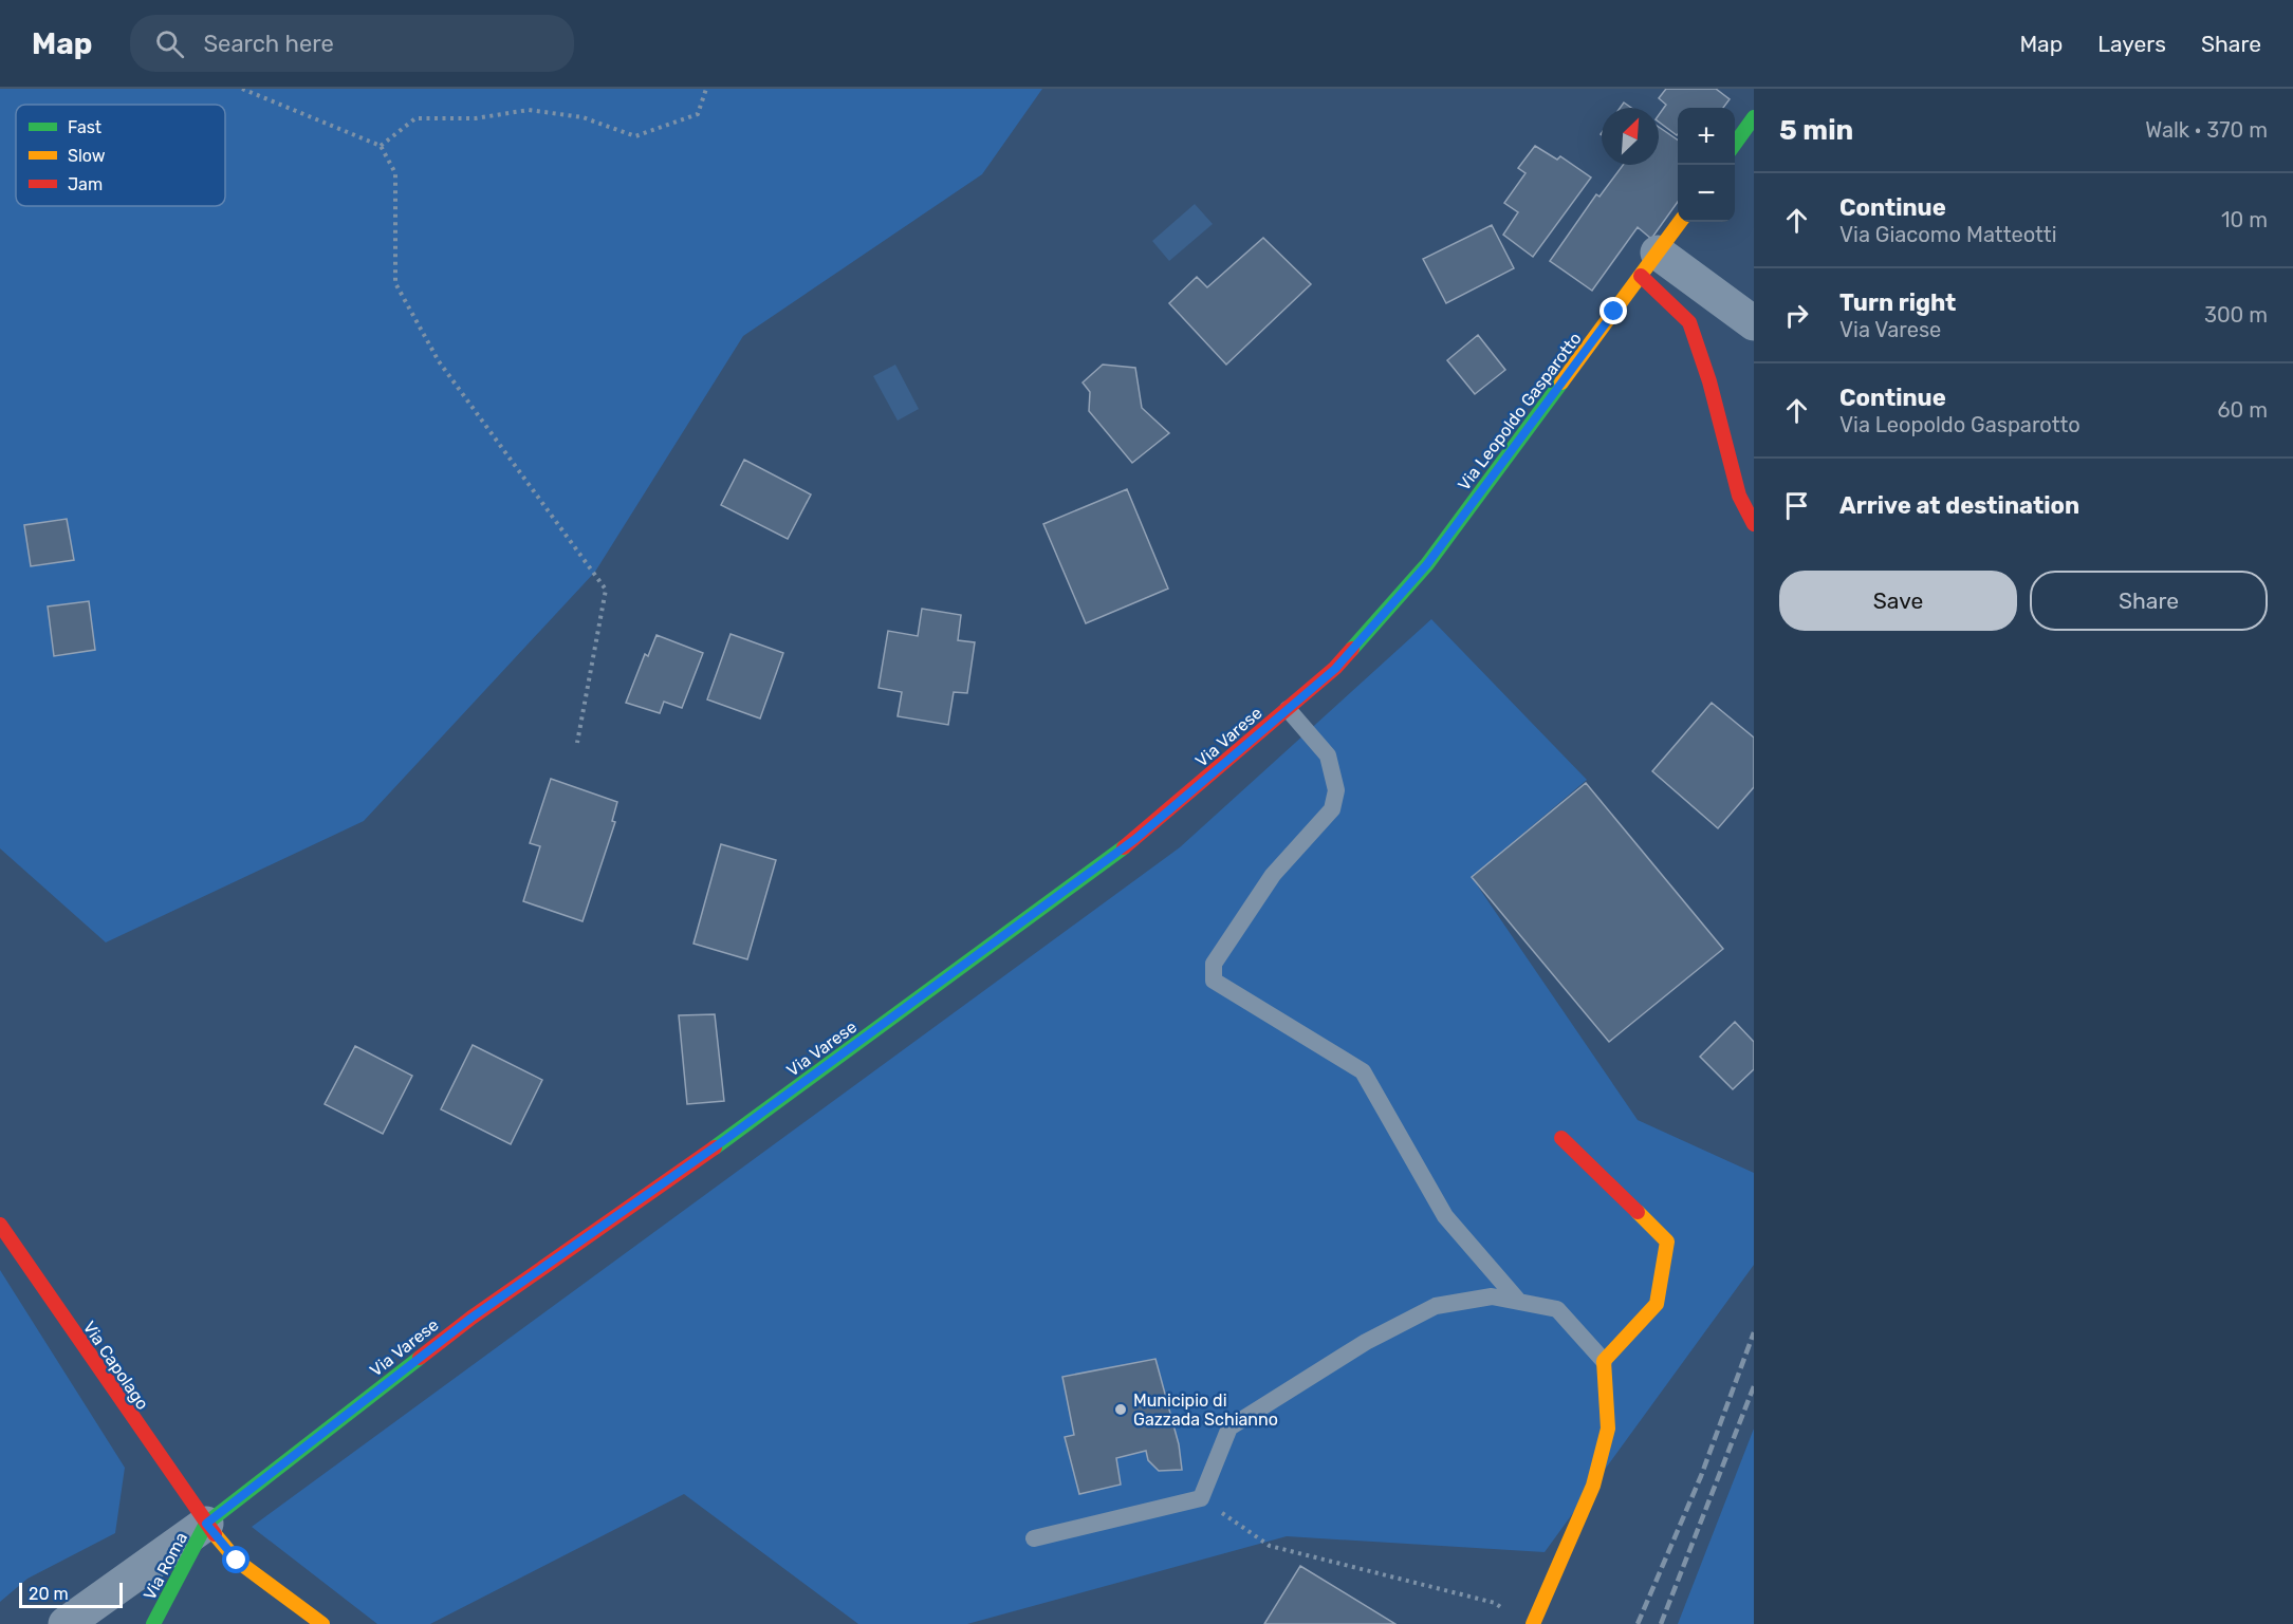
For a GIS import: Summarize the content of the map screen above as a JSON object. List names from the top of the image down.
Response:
{
  "streets": {
    "main road": [
      "Via Leopoldo Gasparotto",
      "Via Varese",
      "Via Capolago",
      "Via Roma"
    ]
  },
  "crossings": [
    ["Via Leopoldo Gasparotto", "Via Varese"],
    ["Via Varese", "Via Capolago"],
    ["Via Varese", "Via Roma"],
    ["Via Capolago", "Via Roma"]
  ],
  "places": ["Municipio di Gazzada Schianno"],
  "legend": ["Fast", "Slow", "Jam"],
  "scale_bar": "20 m",
  "north": "top right",
  "page": {
    "header": "Map",
    "search": "Search here",
    "nav": ["Map", "Layers", "Share"],
    "heading": ["5 min", "Walk · 370 m"],
    "map_buttons": ["+", "−"],
    "list": [
      ["Continue", "Via Giacomo Matteotti", "10 m"],
      ["Turn right", "Via Varese", "300 m"],
      ["Continue", "Via Leopoldo Gasparotto", "60 m"],
      "Arrive at destination"
    ],
    "buttons": ["Save", "Share"],
    "scale": "20 m"
  }
}
